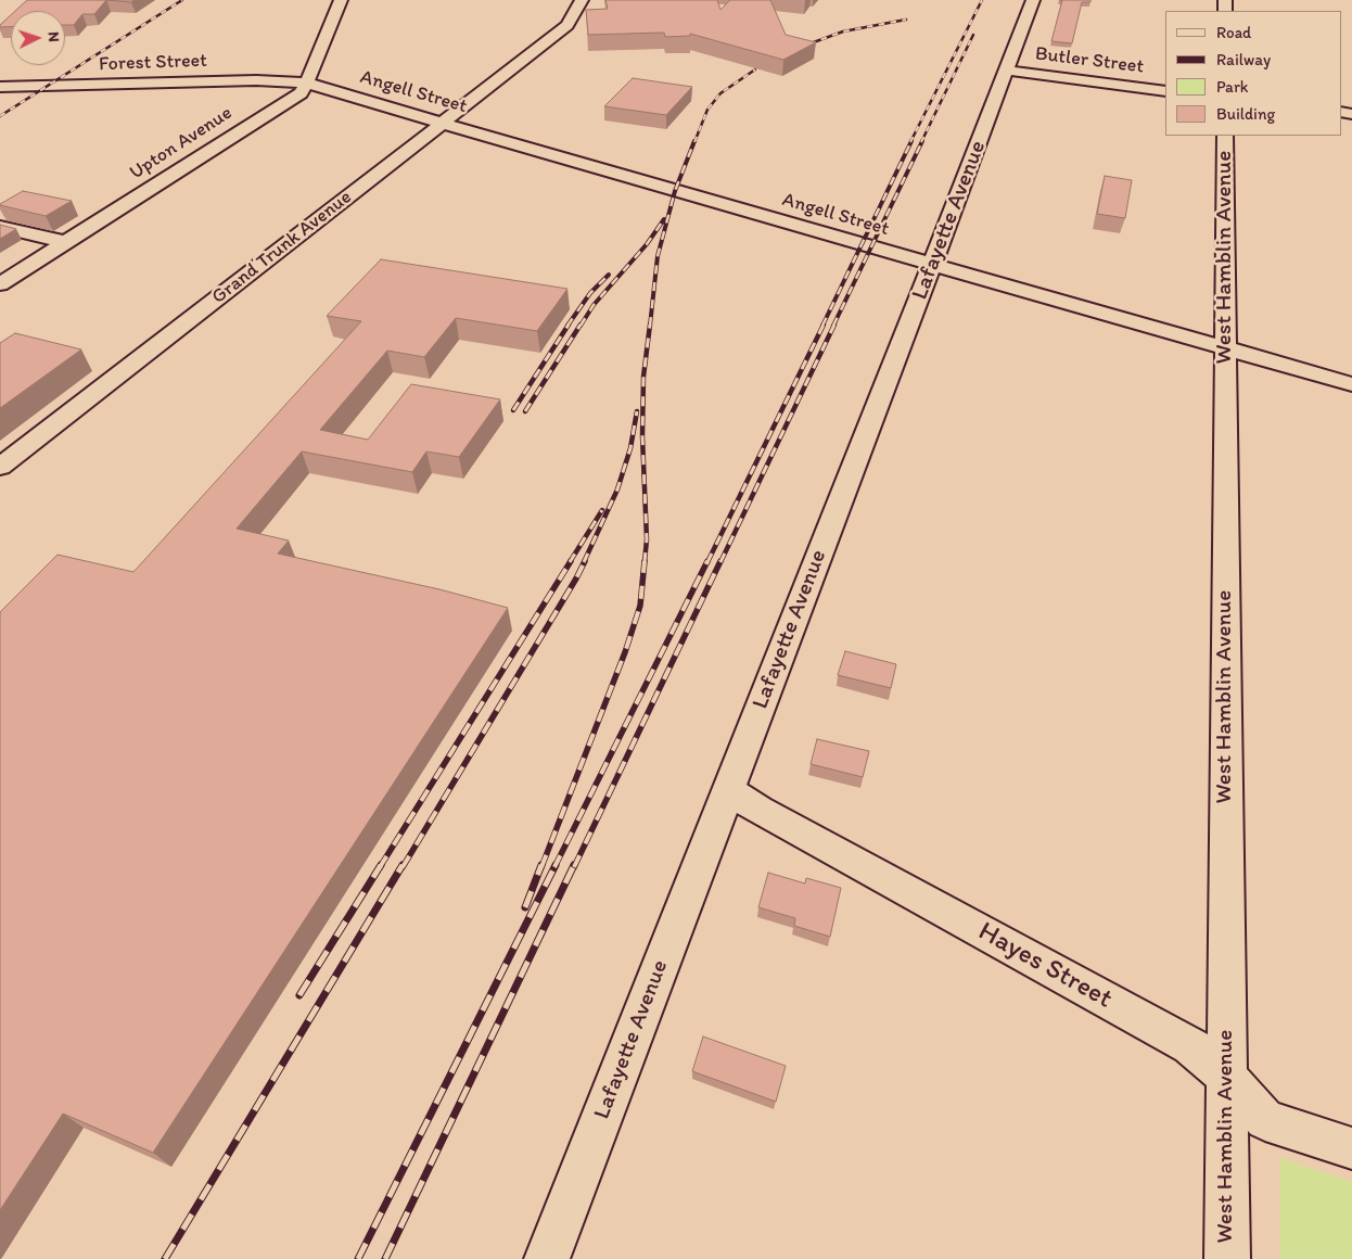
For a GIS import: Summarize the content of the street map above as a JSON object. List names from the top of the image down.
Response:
{
  "streets": {
    "street": [
      "Butler Street",
      "Forest Street",
      "Angell Street",
      "Upton Avenue",
      "Lafayette Avenue",
      "Grand Trunk Avenue",
      "West Hamblin Avenue",
      "Hayes Street"
    ]
  },
  "crossings": [
    ["Butler Street", "Lafayette Avenue"],
    ["Forest Street", "Angell Street"],
    ["Forest Street", "Upton Avenue"],
    ["Angell Street", "Upton Avenue"],
    ["Angell Street", "Lafayette Avenue"],
    ["Angell Street", "Grand Trunk Avenue"],
    ["Angell Street", "West Hamblin Avenue"],
    ["Lafayette Avenue", "Hayes Street"],
    ["West Hamblin Avenue", "Hayes Street"]
  ],
  "legend": [
    "Road",
    "Railway",
    "Park",
    "Building"
  ],
  "north": "right"
}
